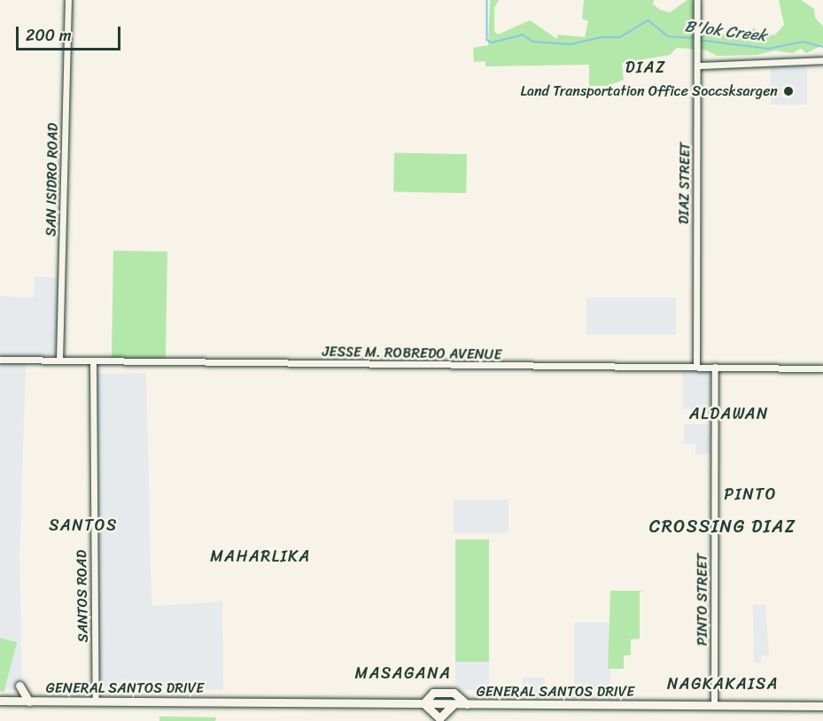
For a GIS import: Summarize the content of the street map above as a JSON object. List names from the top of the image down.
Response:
{
  "streets": {
    "highway": ["GENERAL SANTOS DRIVE"],
    "main road": [
      "SAN ISIDRO ROAD",
      "DIAZ STREET",
      "JESSE M. ROBREDO AVENUE",
      "SANTOS ROAD",
      "PINTO STREET"
    ]
  },
  "crossings": [
    ["SAN ISIDRO ROAD", "JESSE M. ROBREDO AVENUE"],
    ["DIAZ STREET", "JESSE M. ROBREDO AVENUE"],
    ["JESSE M. ROBREDO AVENUE", "SANTOS ROAD"],
    ["JESSE M. ROBREDO AVENUE", "PINTO STREET"],
    ["SANTOS ROAD", "GENERAL SANTOS DRIVE"],
    ["PINTO STREET", "GENERAL SANTOS DRIVE"]
  ],
  "districts": [
    "DIAZ",
    "ALDAWAN",
    "PINTO",
    "SANTOS",
    "CROSSING DIAZ",
    "MAHARLIKA",
    "MASAGANA",
    "NAGKAKAISA"
  ],
  "water": ["B'lok Creek"],
  "places": ["Land Transportation Office Soccsksargen"],
  "scale_bar": "200 m"
}
